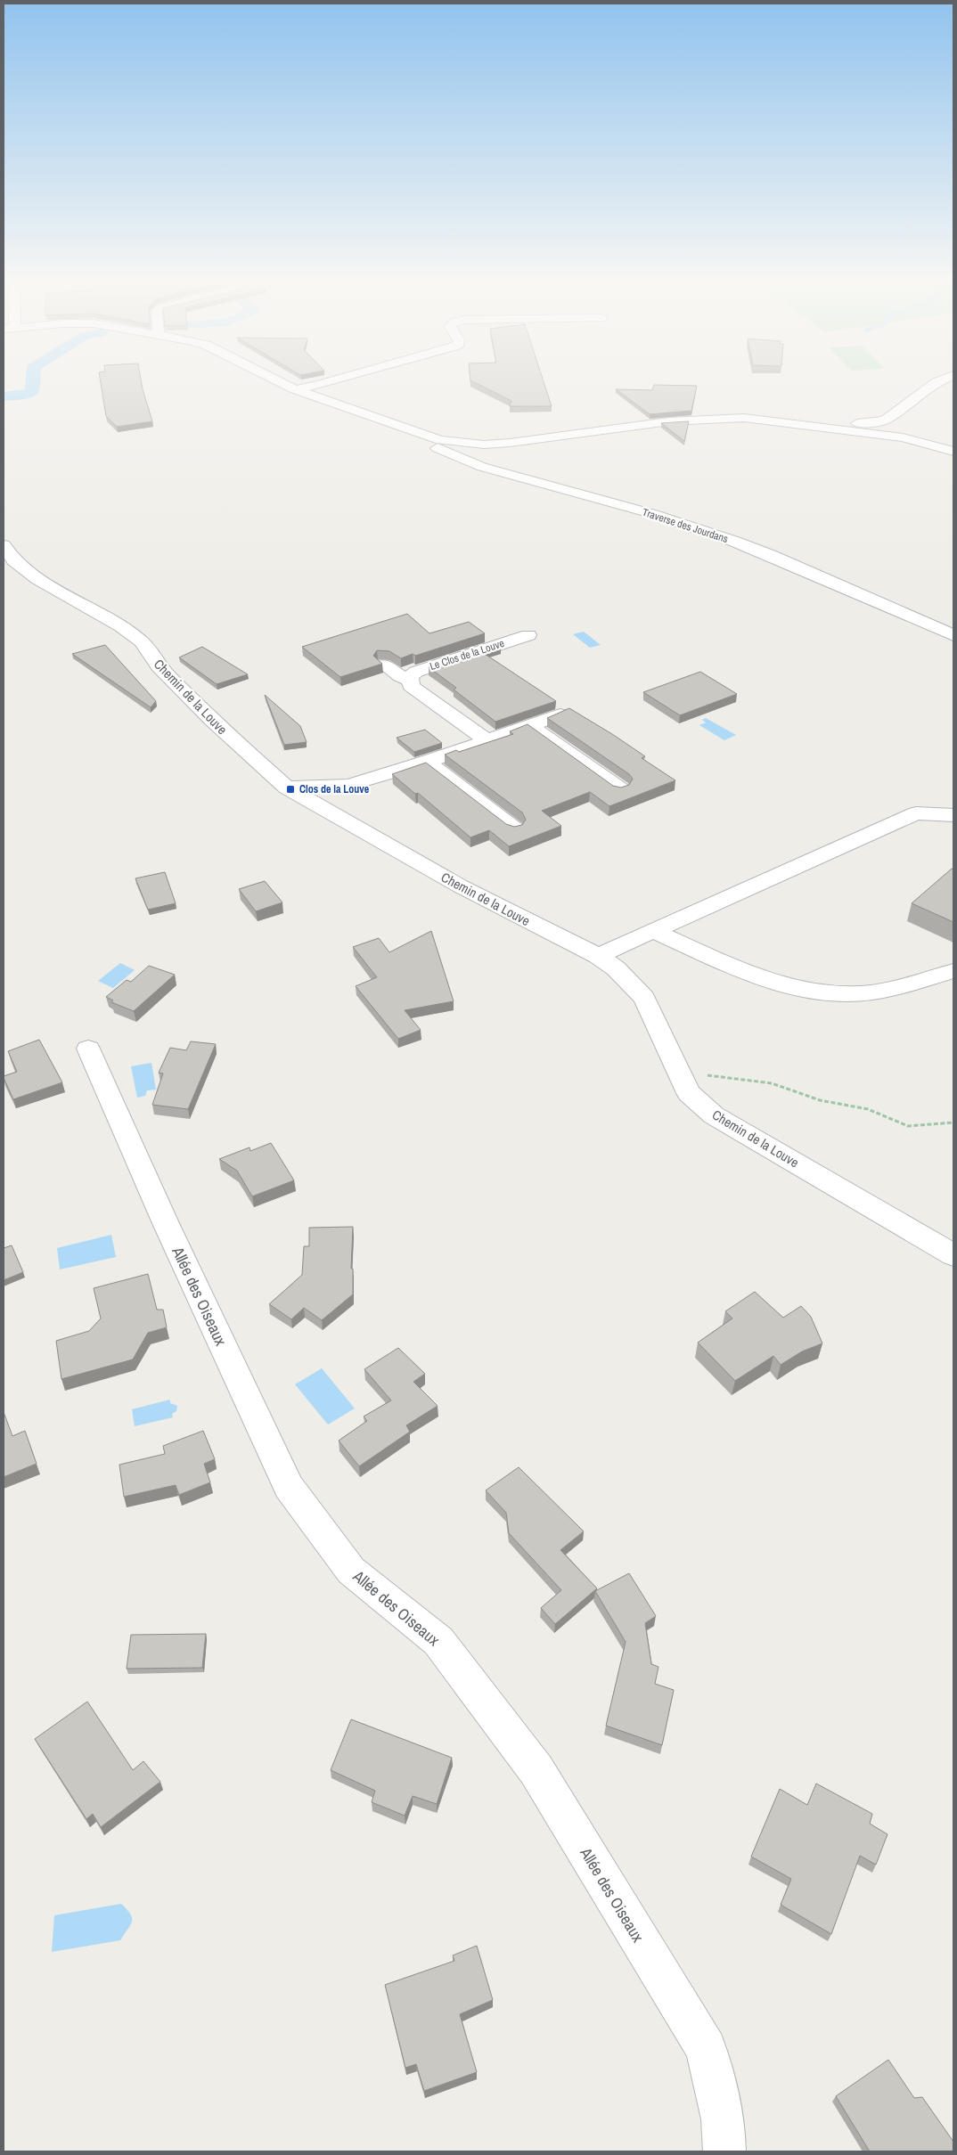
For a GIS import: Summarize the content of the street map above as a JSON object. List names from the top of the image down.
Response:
{
  "streets": {
    "street": [
      "Traverse des Jourdans",
      "Le Clos de la Louve",
      "Chemin de la Louve",
      "Allée des Oiseaux"
    ]
  },
  "places": {
    "transit": ["Clos de la Louve"]
  }
}
